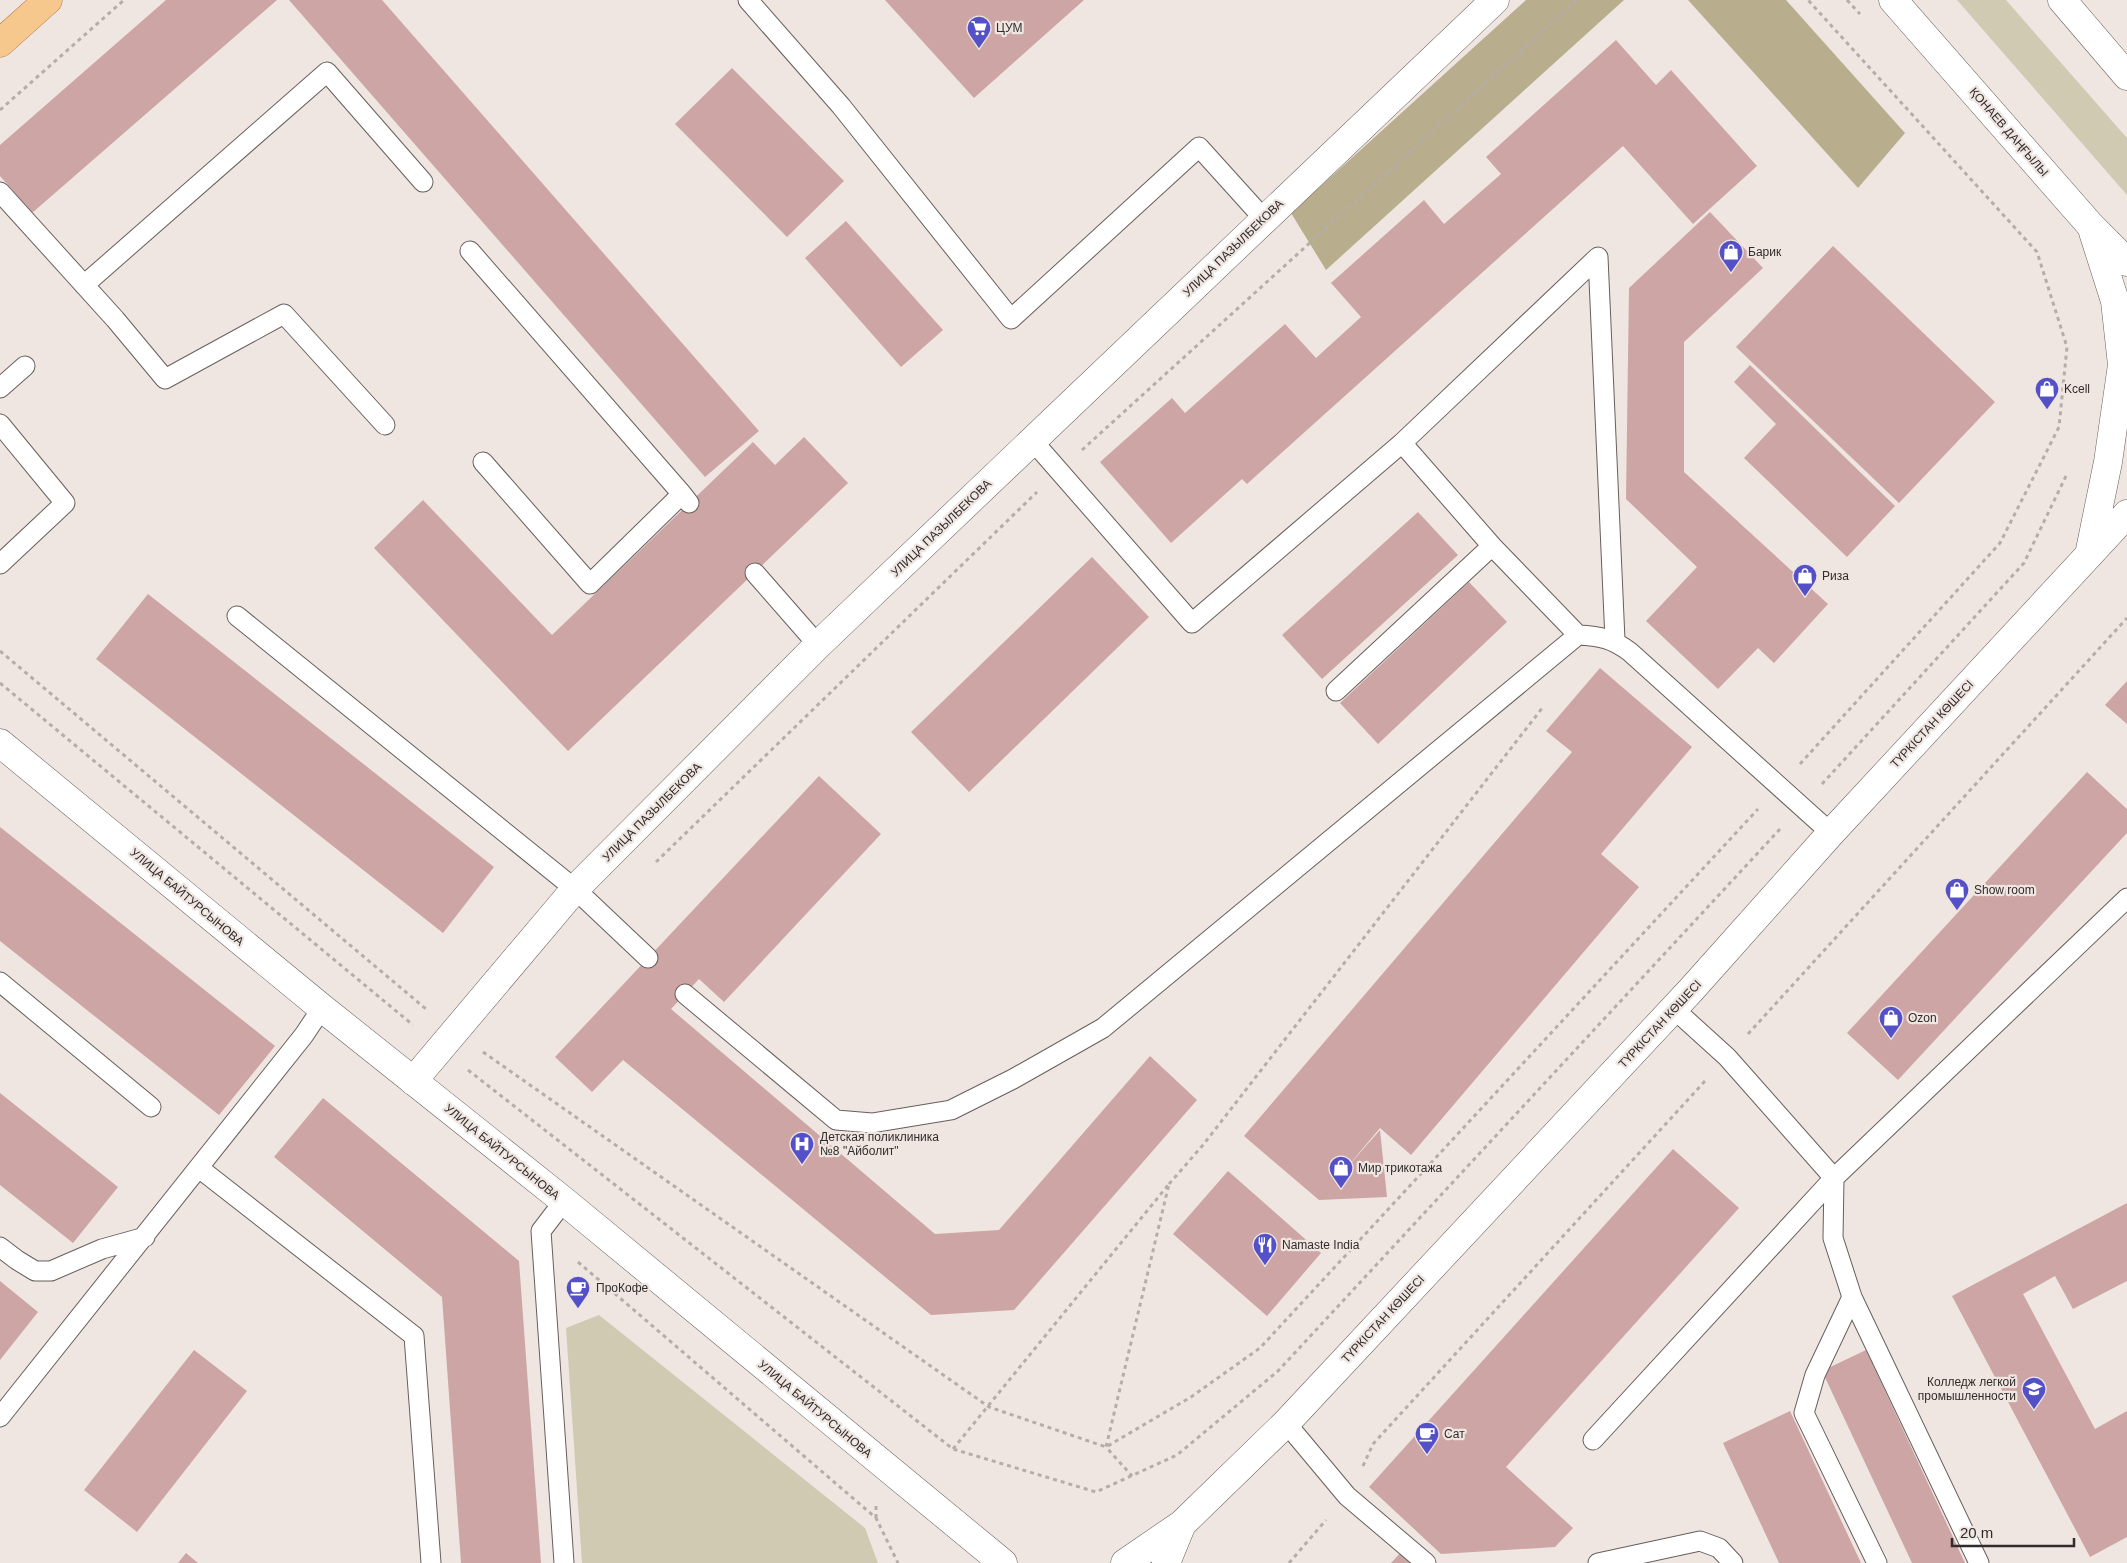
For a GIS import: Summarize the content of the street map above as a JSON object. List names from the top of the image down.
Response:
{
  "streets": {
    "street": [
      "ҚОНАЕВ ДАҢҒЫЛЫ",
      "УЛИЦА ПАЗЫЛБЕКОВА",
      "ТҮРКІСТАН КӨШЕСІ",
      "УЛИЦА БАЙТУРСЫНОВА"
    ]
  },
  "crossings": [
    ["УЛИЦА ПАЗЫЛБЕКОВА", "УЛИЦА БАЙТУРСЫНОВА"]
  ],
  "places": {
    "supermarket": ["ЦУМ"],
    "shop": [
      "Барик",
      "Kcell",
      "Риза",
      "Show room",
      "Ozon",
      "Мир трикотажа"
    ],
    "hospital": ["Детская поликлиника №8 \"Айболит\""],
    "restaurant": ["Namaste India"],
    "cafe": ["ПроКофе", "Сат"],
    "school or university": ["Колледж легкой промышленности"]
  },
  "scale_bar": "20 m"
}
